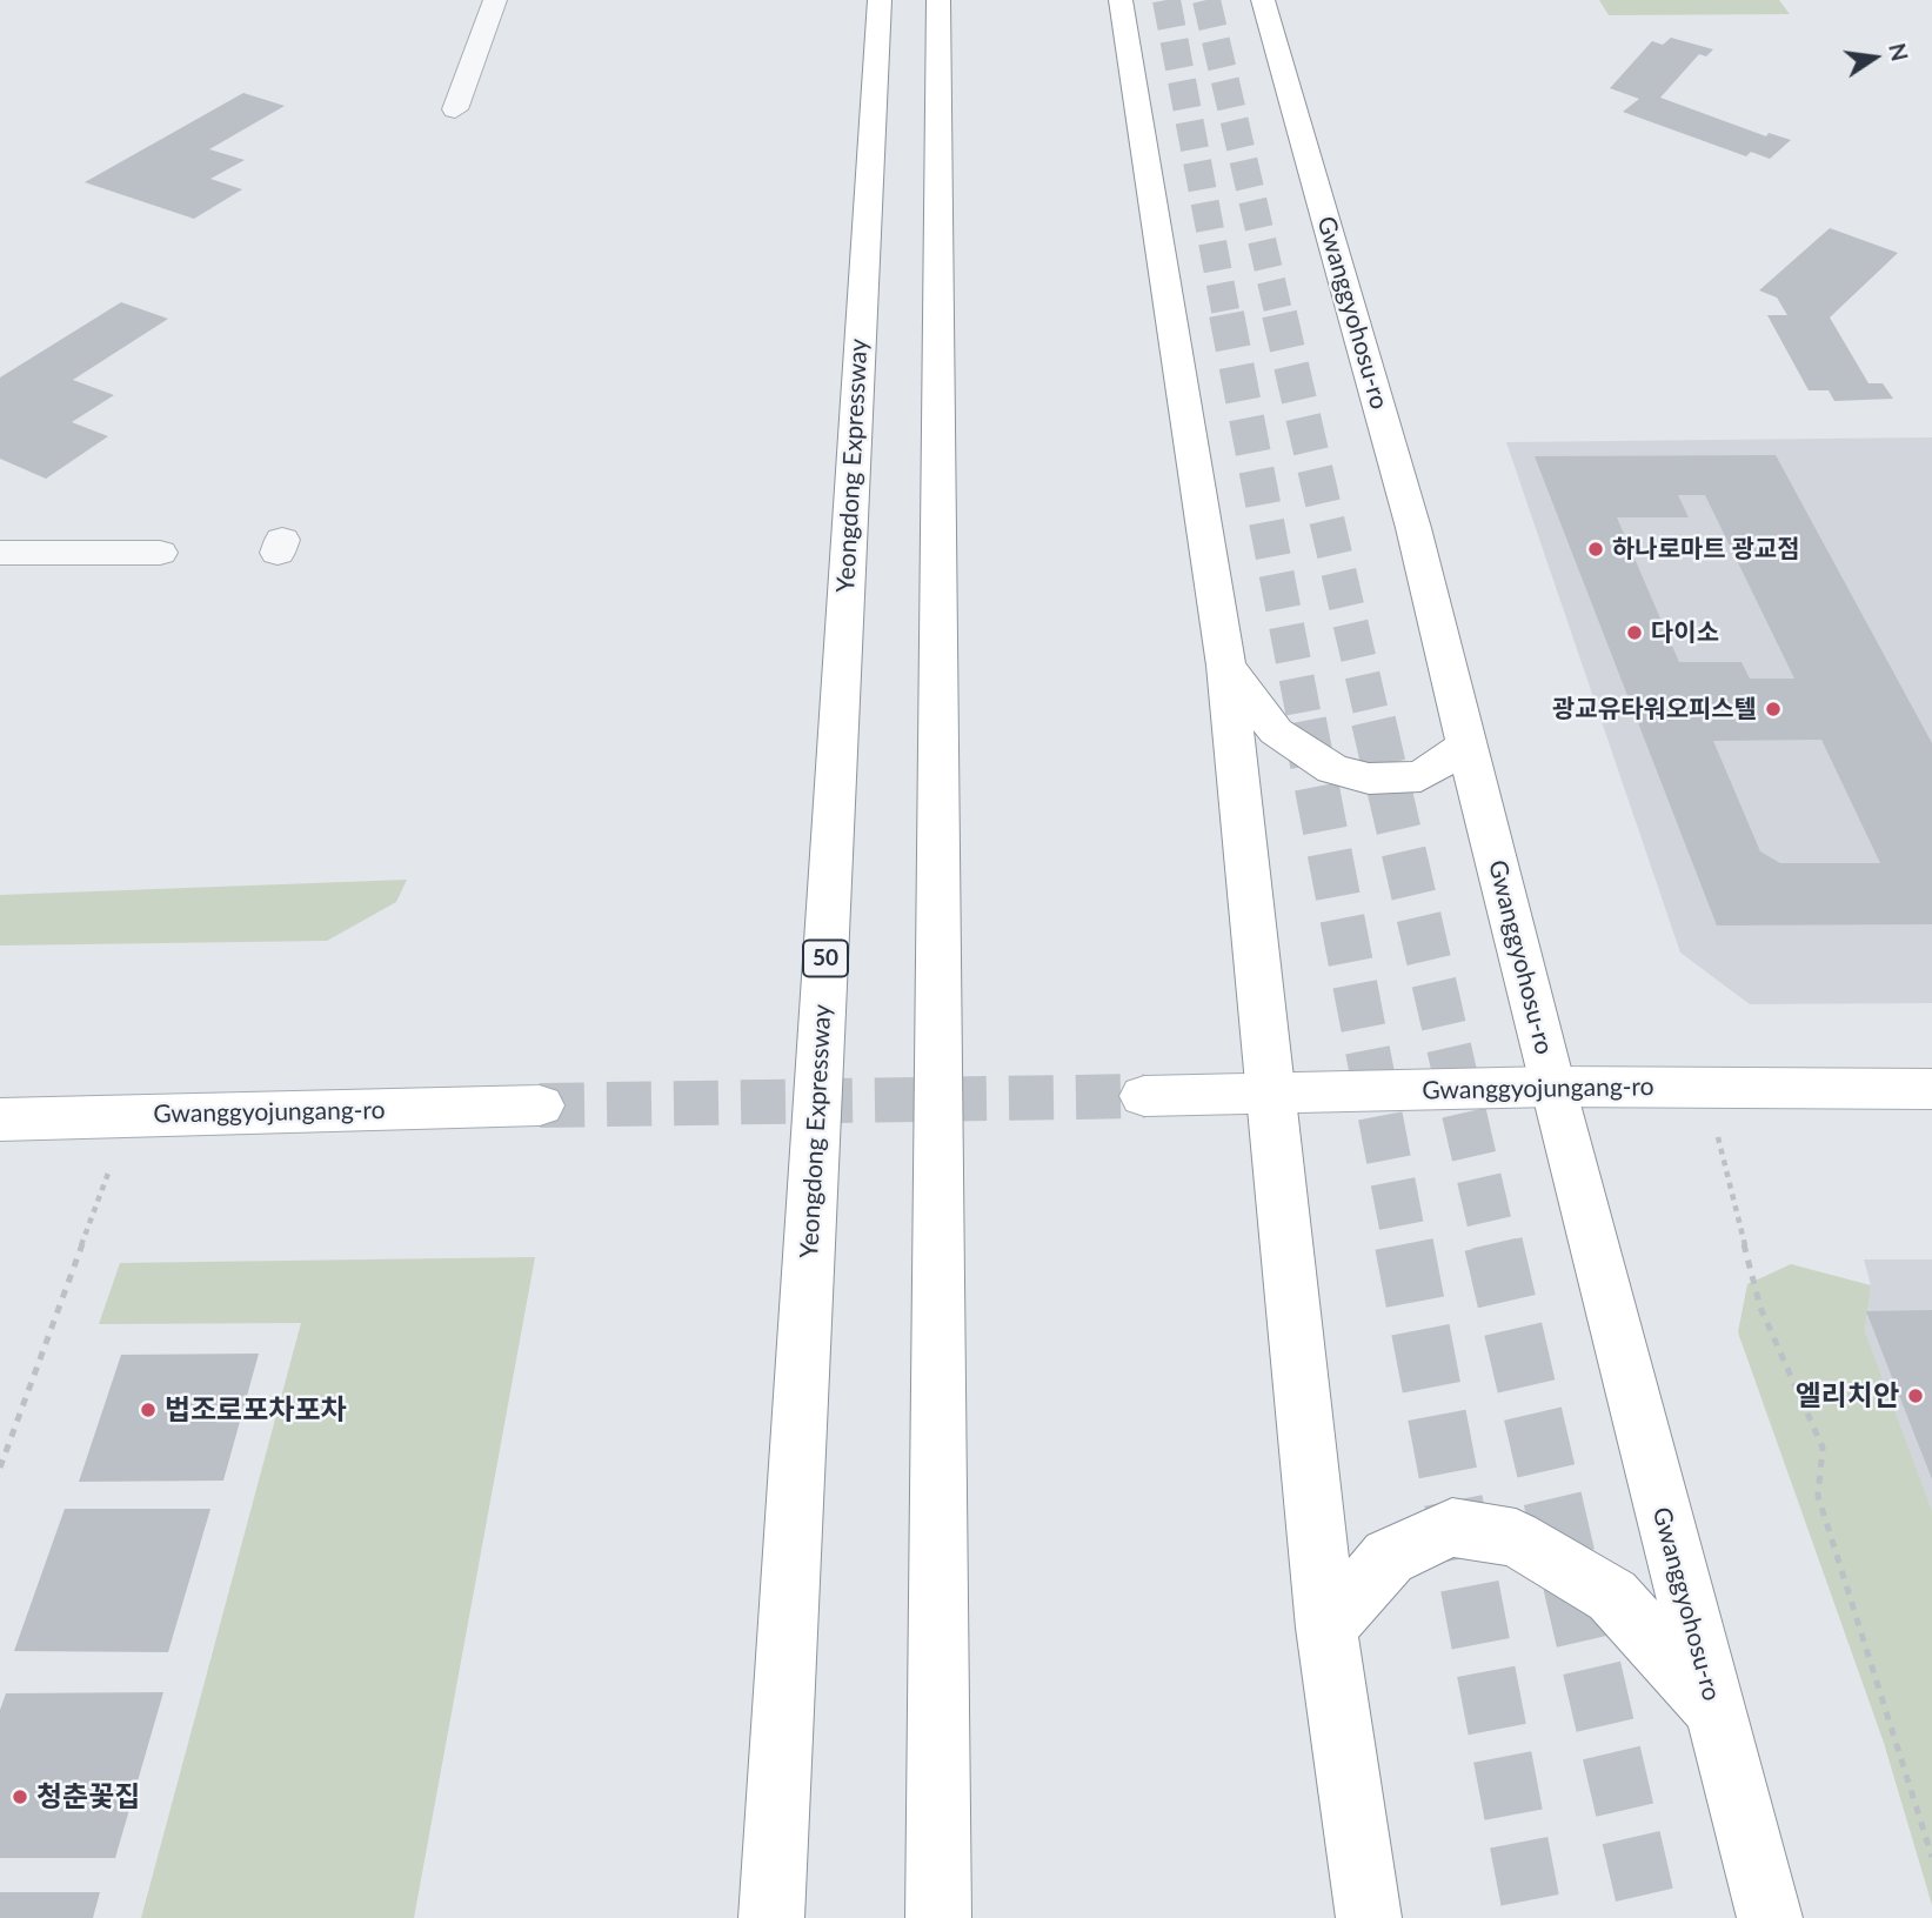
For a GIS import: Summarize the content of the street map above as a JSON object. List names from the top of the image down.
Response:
{
  "streets": {
    "main road": [
      "Gwanggyohosu-ro",
      "Yeongdong Expressway",
      "50",
      "Gwanggyojungang-ro"
    ]
  },
  "crossings": [
    ["Gwanggyohosu-ro", "Gwanggyojungang-ro"]
  ],
  "places": [
    "하나로마트 광교점",
    "다이소",
    "광교유타워오피스텔",
    "엘리치안",
    "법조로포차포차",
    "청춘꽃집"
  ],
  "north": "right"
}
